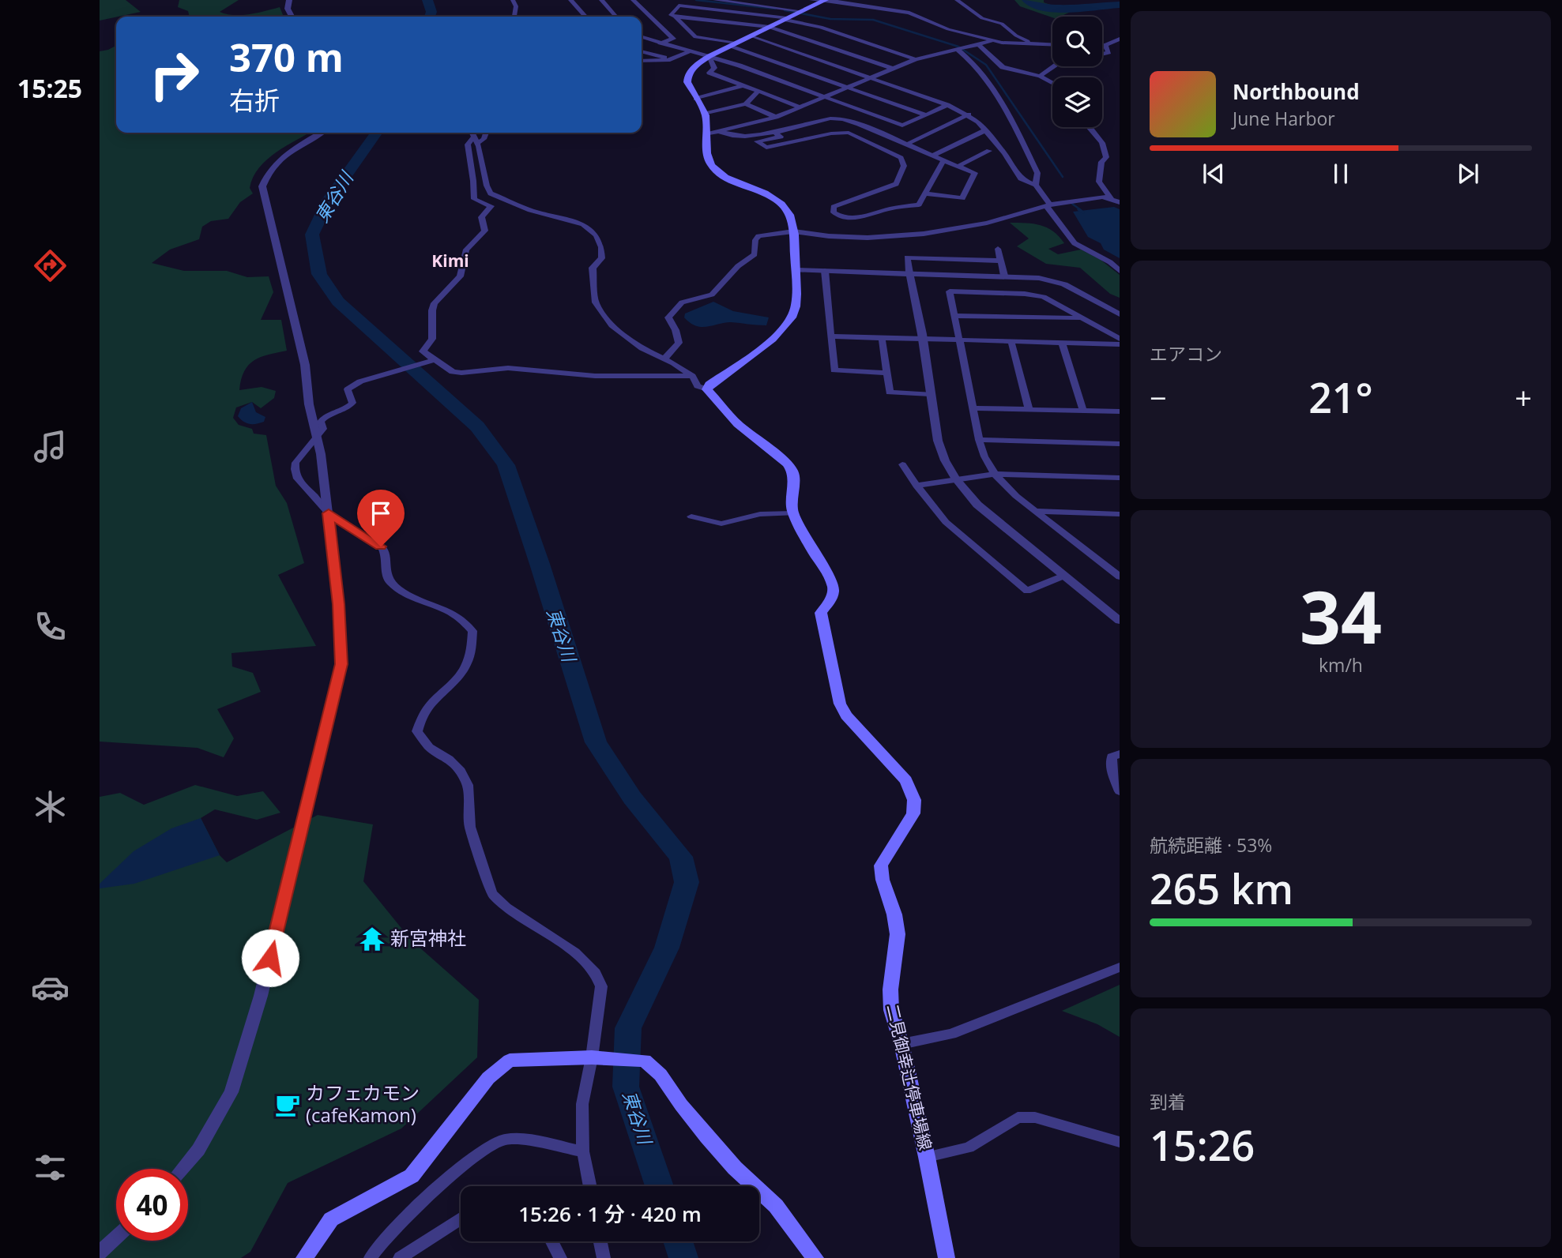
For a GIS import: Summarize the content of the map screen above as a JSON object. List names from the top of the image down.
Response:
{
  "streets": {
    "main road": ["二見御幸辻停車場線"]
  },
  "districts": ["Kimi"],
  "water": ["東谷川"],
  "places": {
    "temple": ["新宮神社"],
    "cafe": ["カフェカモン (cafeKamon)"]
  },
  "page": {
    "tabs": "15:25",
    "turn": ["370 m", "右折"],
    "song": ["Northbound", "June Harbor"],
    "tile": [
      "エアコン",
      ["34", "km/h"],
      ["航続距離 · 53%", "265 km"],
      ["到着", "15:26"]
    ],
    "heat": ["−", "21°", "+"],
    "limit": "40",
    "trip": "15:26 · 1 分 · 420 m"
  }
}
